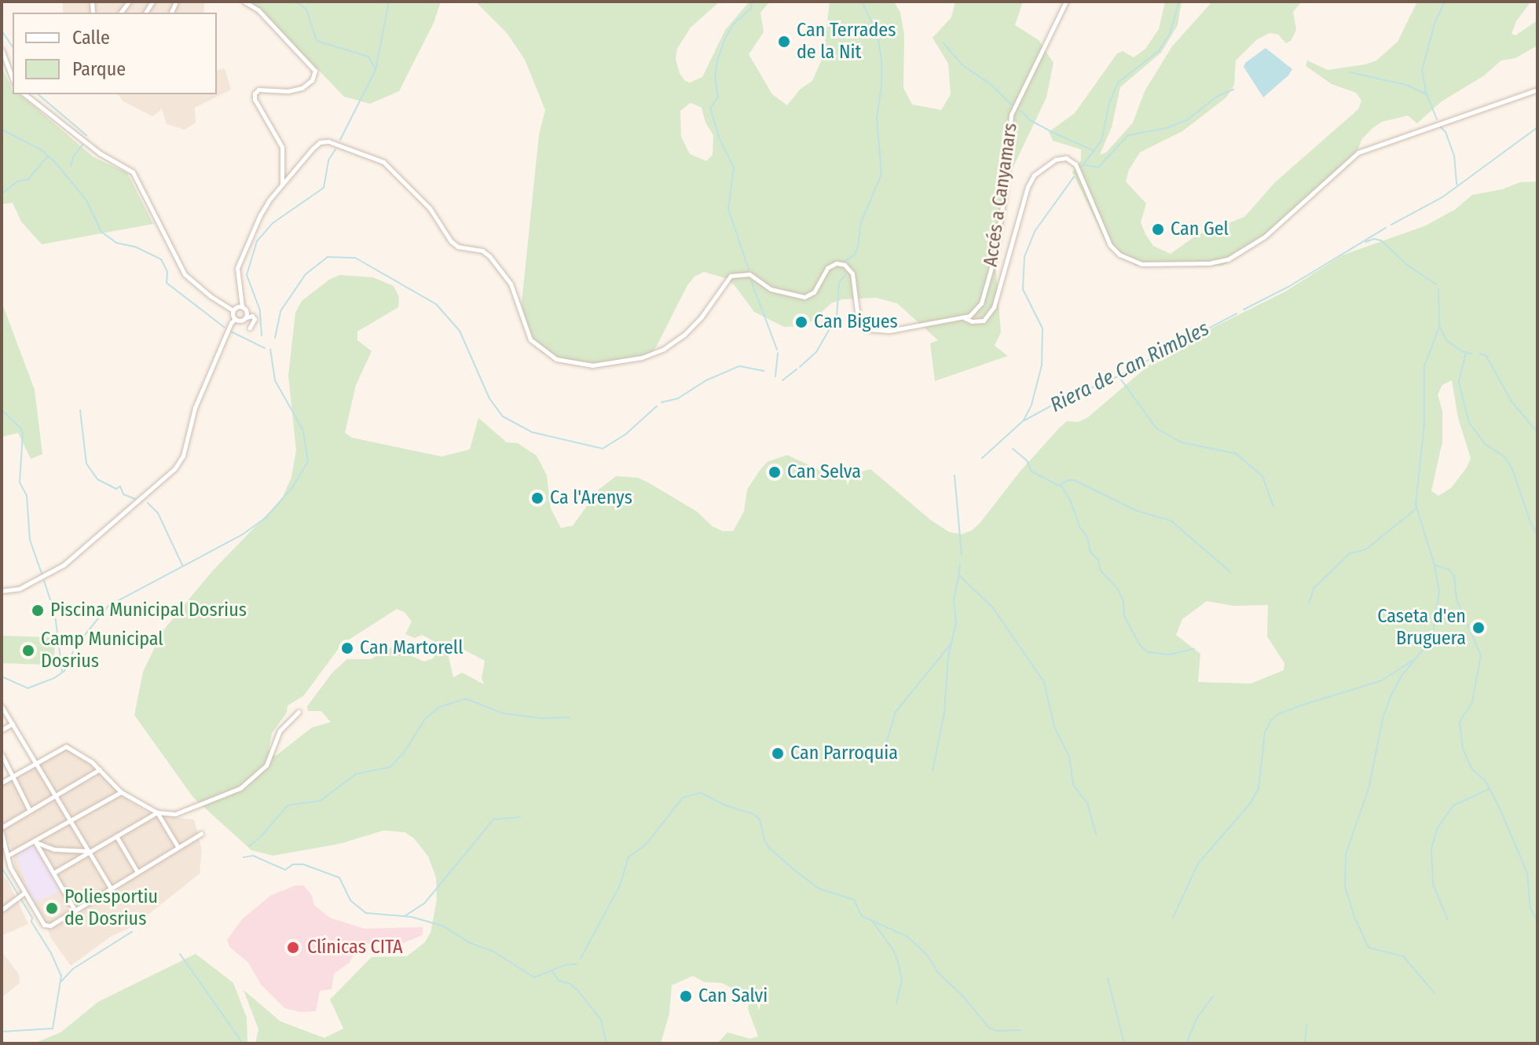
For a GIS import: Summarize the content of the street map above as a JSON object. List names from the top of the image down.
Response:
{
  "streets": {
    "street": ["Accés a Canyamars"]
  },
  "water": ["Riera de Can Rimbles"],
  "places": [
    "Can Terrades de la Nit",
    "Can Gel",
    "Can Bigues",
    "Can Selva",
    "Ca l'Arenys",
    "Piscina Municipal Dosrius",
    "Caseta d'en Bruguera",
    "Can Martorell",
    "Camp Municipal Dosrius",
    "Can Parroquia",
    "Poliesportiu de Dosrius",
    "Clínicas CITA",
    "Can Salvi"
  ],
  "legend": ["Calle", "Parque"]
}
